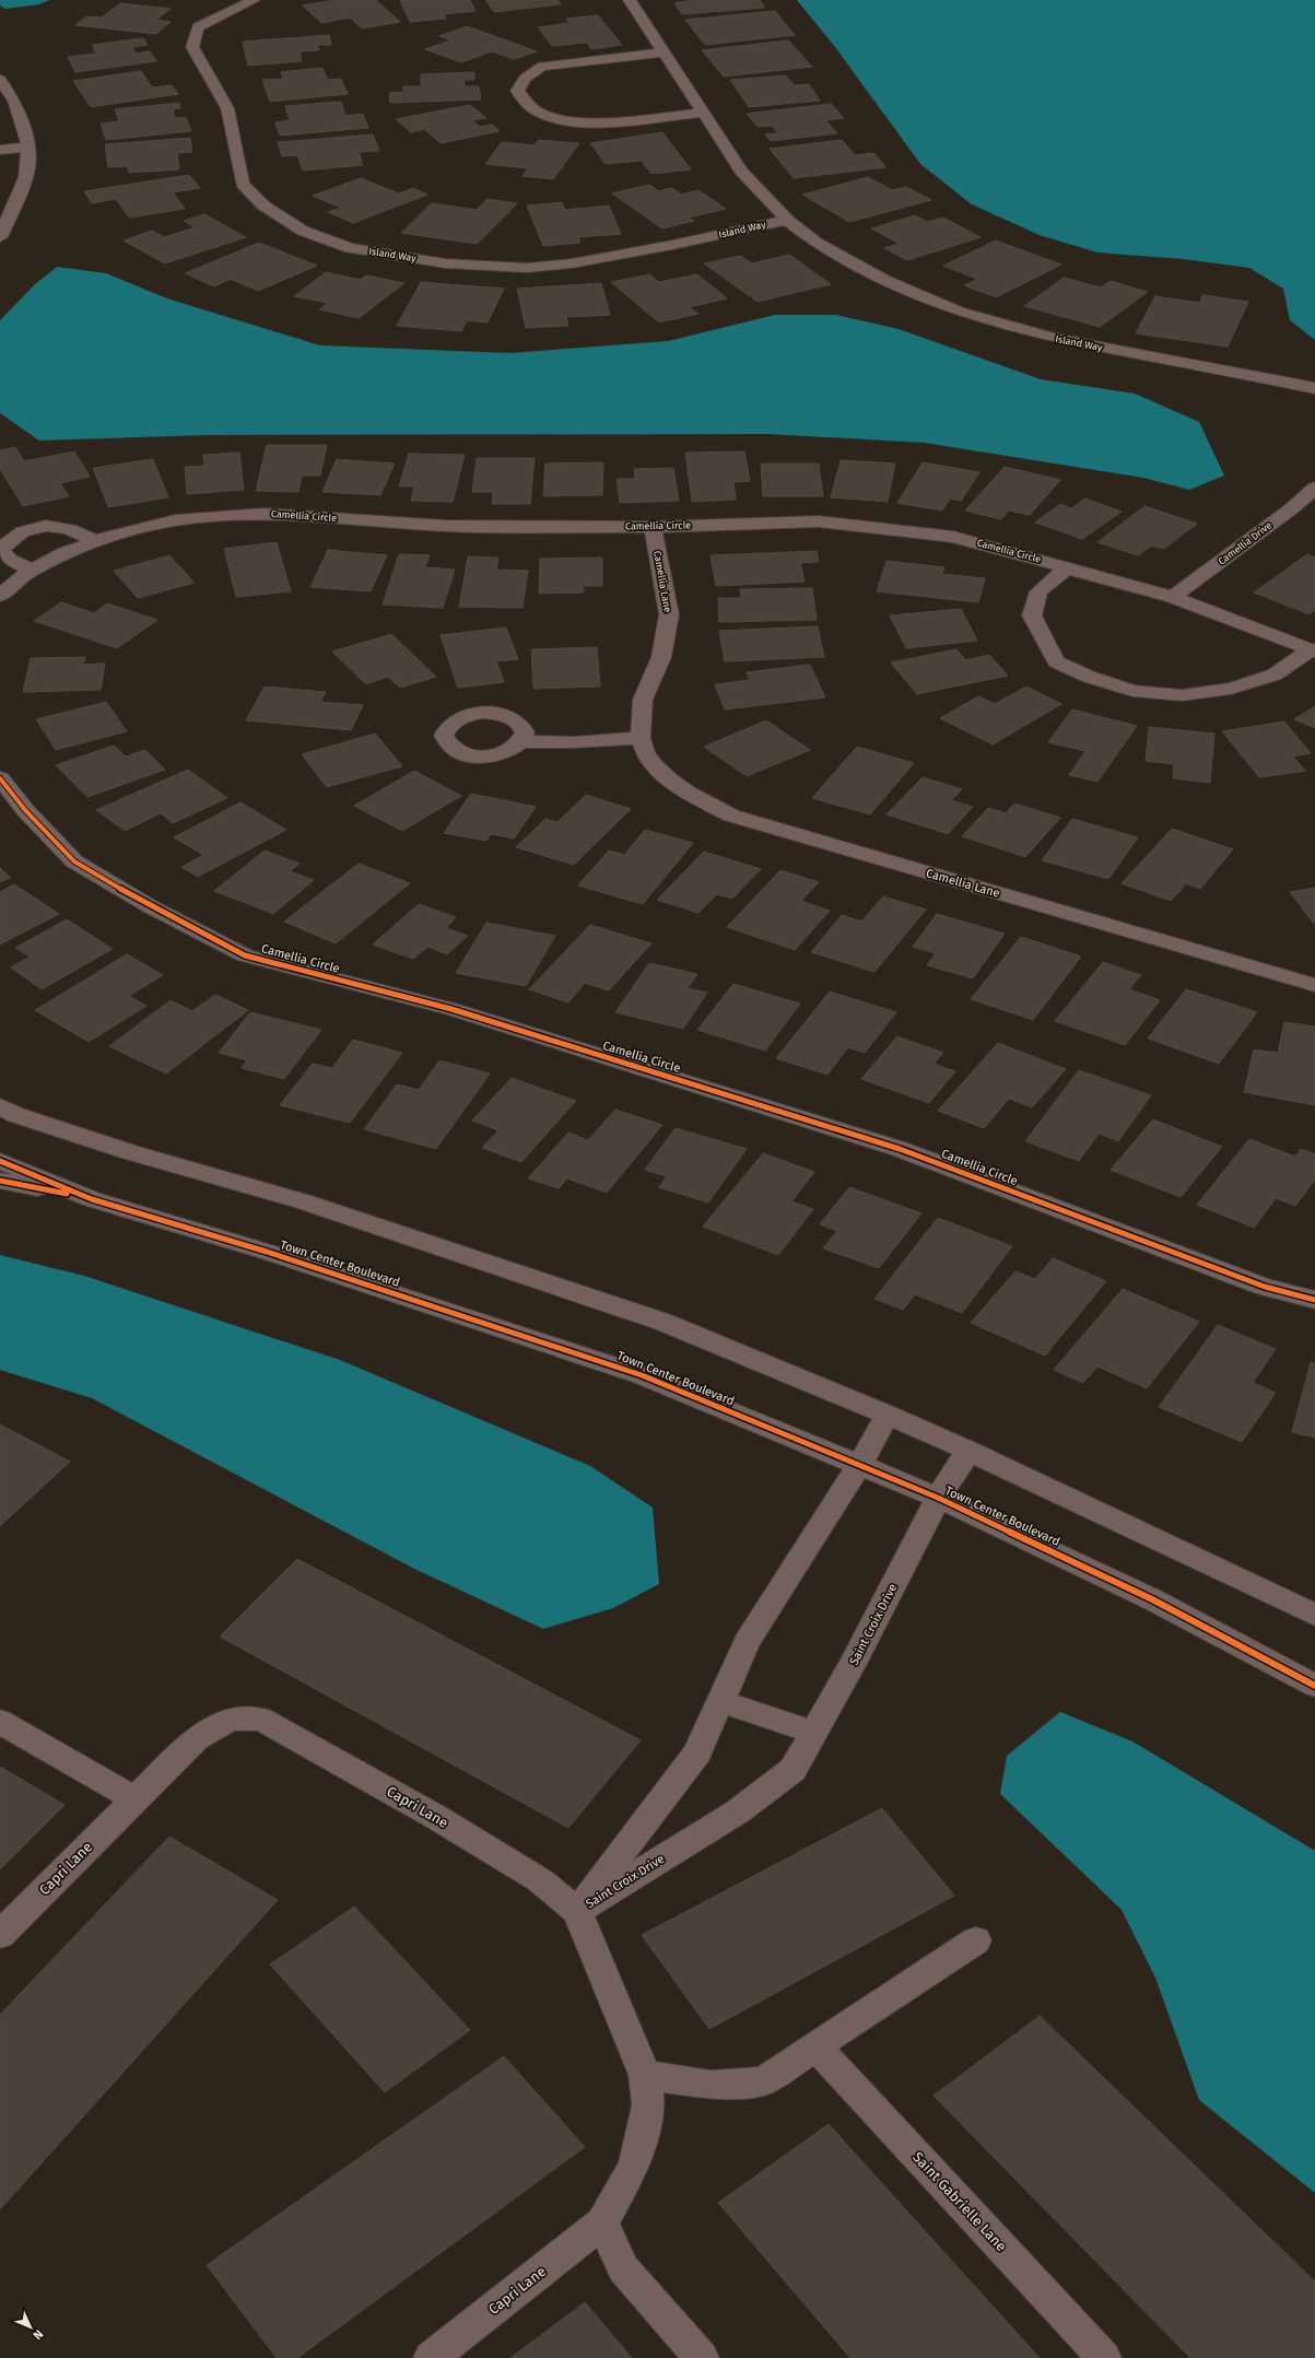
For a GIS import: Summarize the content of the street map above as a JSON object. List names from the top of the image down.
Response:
{
  "streets": {
    "street": [
      "Island Way",
      "Camellia Circle",
      "Camellia Drive",
      "Camellia Lane",
      "Town Center Boulevard",
      "Saint Croix Drive",
      "Capri Lane",
      "Saint Gabrielle Lane"
    ]
  },
  "crossings": [
    ["Camellia Circle", "Camellia Drive"],
    ["Camellia Circle", "Camellia Lane"],
    ["Town Center Boulevard", "Saint Croix Drive"],
    ["Saint Croix Drive", "Capri Lane"]
  ],
  "north": "bottom right"
}
